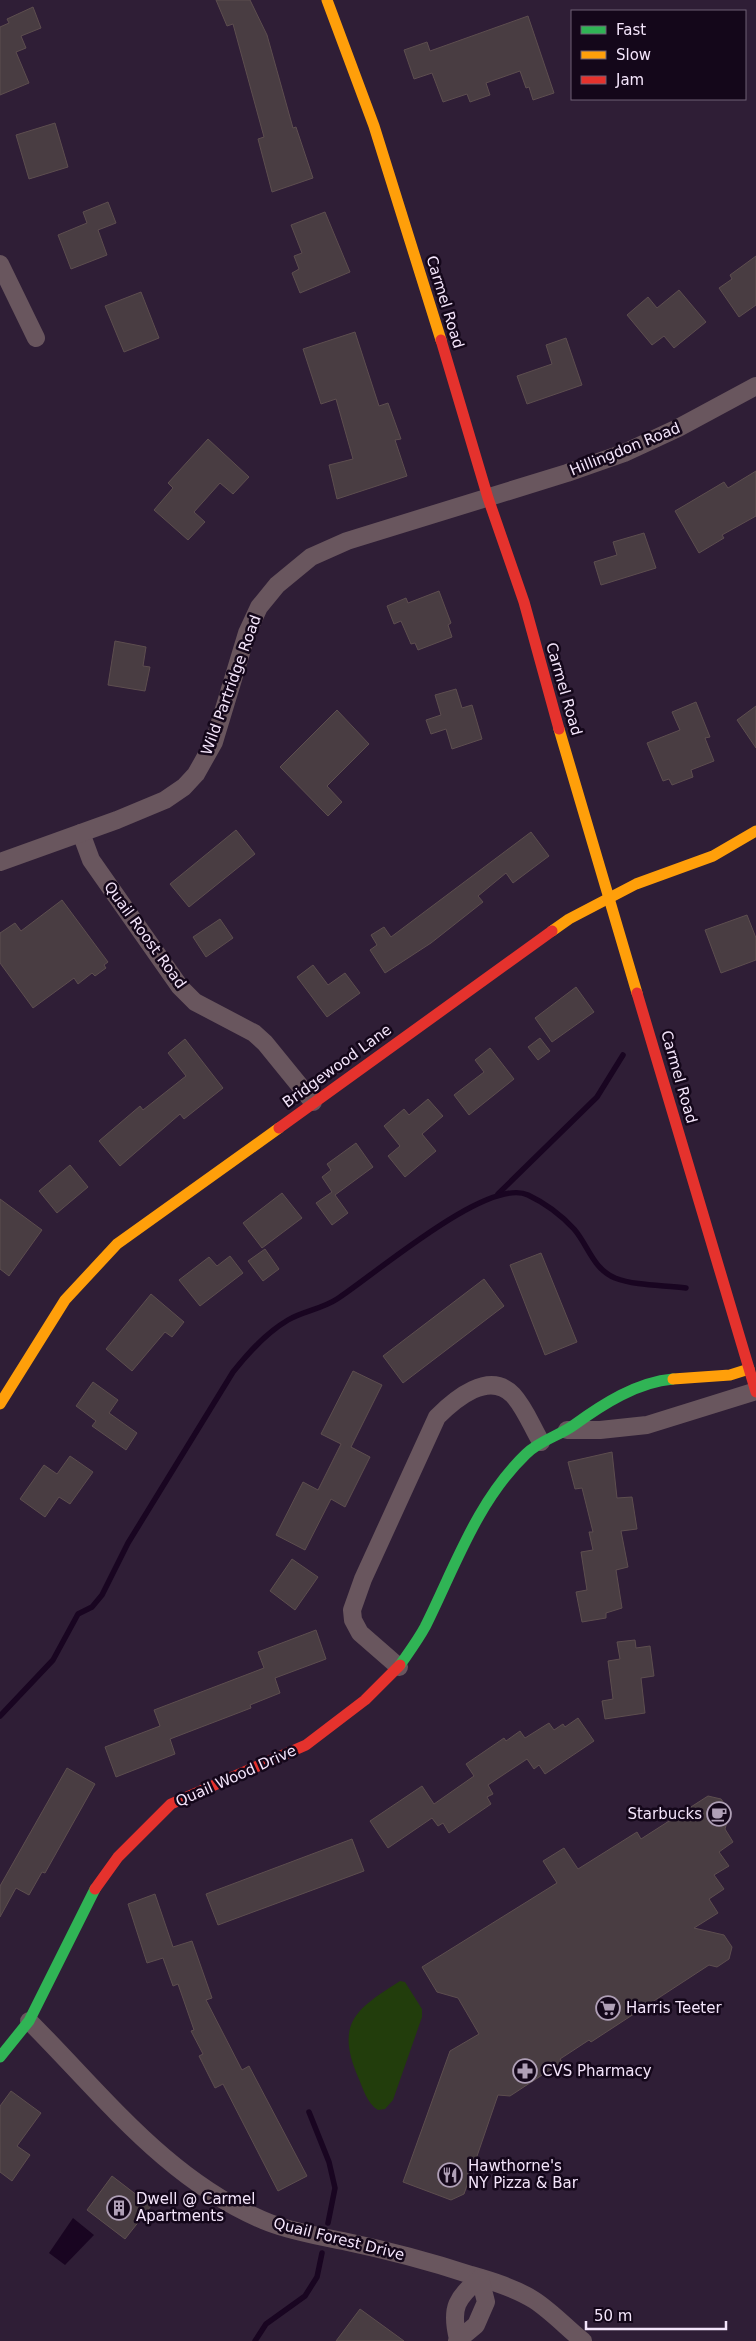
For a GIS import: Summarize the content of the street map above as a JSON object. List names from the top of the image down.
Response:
{
  "streets": {
    "street": [
      "Carmel Road",
      "Hillingdon Road",
      "Wild Partridge Road",
      "Quail Roost Road",
      "Bridgewood Lane",
      "Quail Wood Drive",
      "Quail Forest Drive"
    ]
  },
  "crossings": [
    ["Carmel Road", "Hillingdon Road"],
    ["Carmel Road", "Wild Partridge Road"],
    ["Carmel Road", "Bridgewood Lane"],
    ["Carmel Road", "Quail Wood Drive"],
    ["Hillingdon Road", "Wild Partridge Road"],
    ["Wild Partridge Road", "Quail Roost Road"],
    ["Quail Roost Road", "Bridgewood Lane"],
    ["Quail Wood Drive", "Quail Forest Drive"]
  ],
  "places": {
    "cafe": ["Starbucks"],
    "supermarket": ["Harris Teeter"],
    "pharmacy": ["CVS Pharmacy"],
    "restaurant": ["Hawthorne's NY Pizza & Bar"],
    "building": ["Dwell @ Carmel Apartments"]
  },
  "legend": ["Fast", "Slow", "Jam"],
  "scale_bar": "50 m"
}
